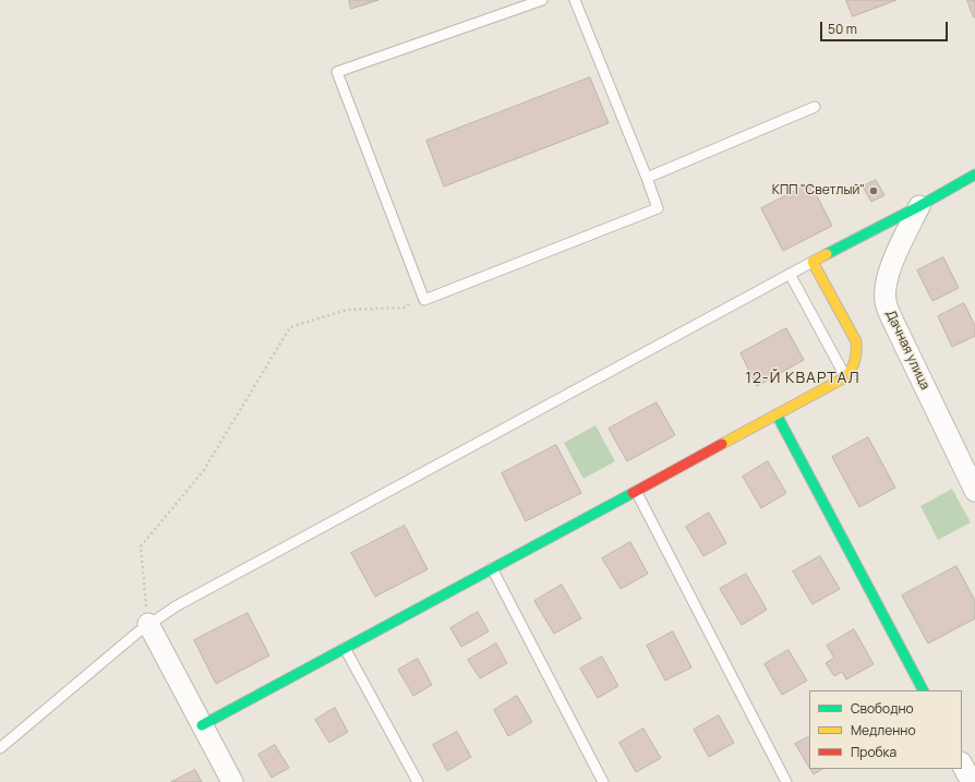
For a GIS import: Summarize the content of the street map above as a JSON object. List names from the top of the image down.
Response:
{
  "streets": {
    "street": ["Дачная улица"]
  },
  "districts": ["12-Й КВАРТАЛ"],
  "places": ["КПП \"Светлый\""],
  "legend": ["Свободно", "Медленно", "Пробка"],
  "scale_bar": "50 m"
}
